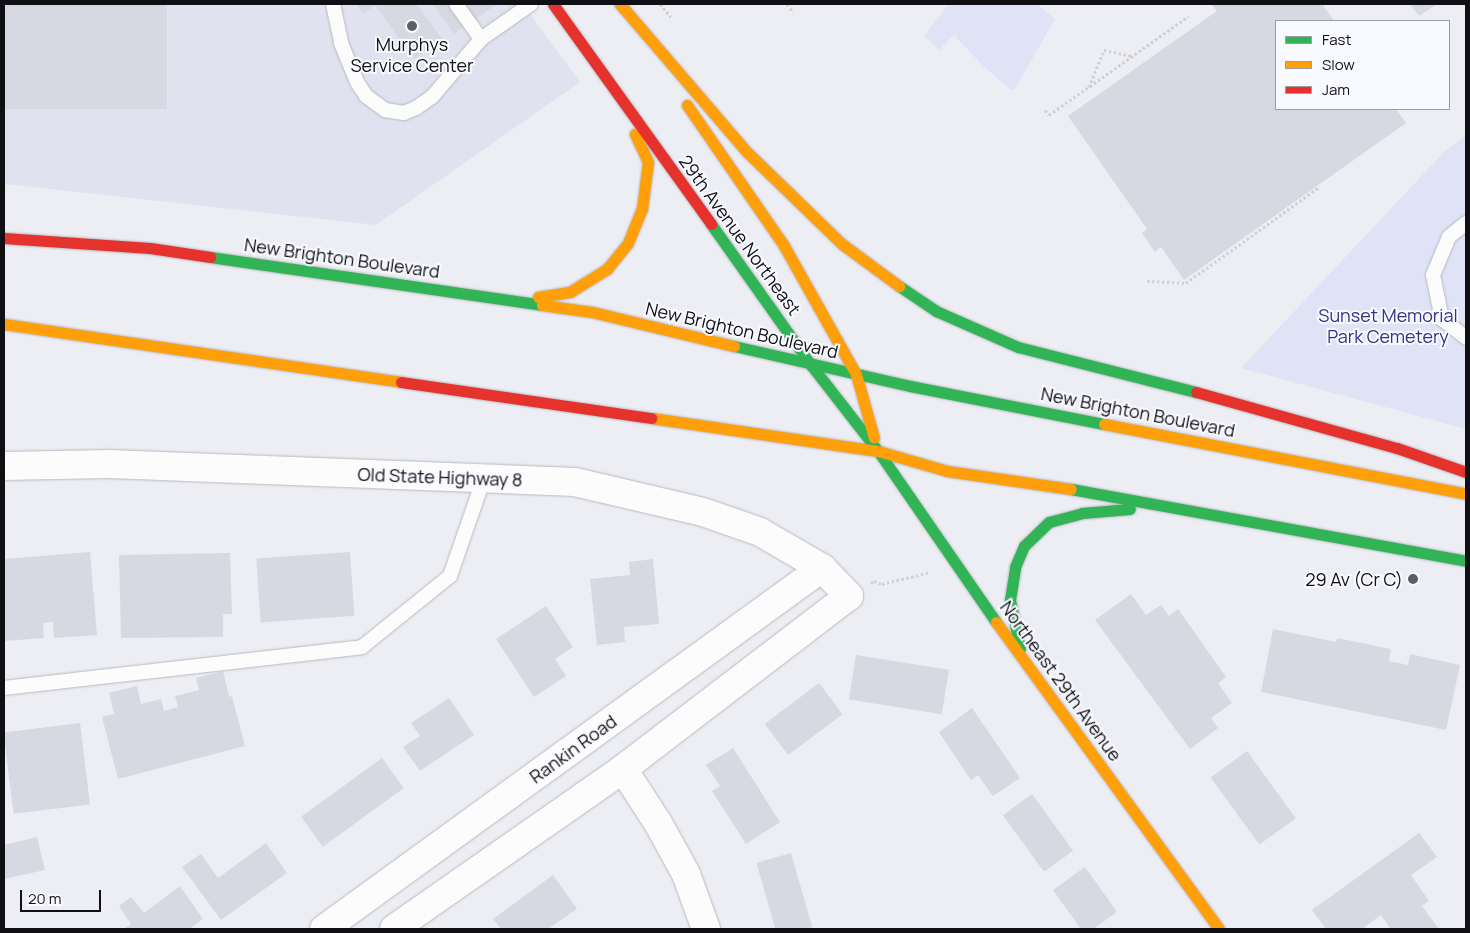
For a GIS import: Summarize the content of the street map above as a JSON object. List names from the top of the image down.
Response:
{
  "streets": {
    "main road": ["29th Avenue Northeast", "New Brighton Boulevard", "Northeast 29th Avenue"],
    "street": ["Old State Highway 8", "Rankin Road"]
  },
  "crossings": [
    ["29th Avenue Northeast", "New Brighton Boulevard"],
    ["29th Avenue Northeast", "Northeast 29th Avenue"],
    ["Old State Highway 8", "Rankin Road"]
  ],
  "parks": ["Sunset Memorial Park Cemetery"],
  "places": ["Murphys Service Center", "29 Av (Cr C)"],
  "legend": ["Fast", "Slow", "Jam"],
  "scale_bar": "20 m"
}
